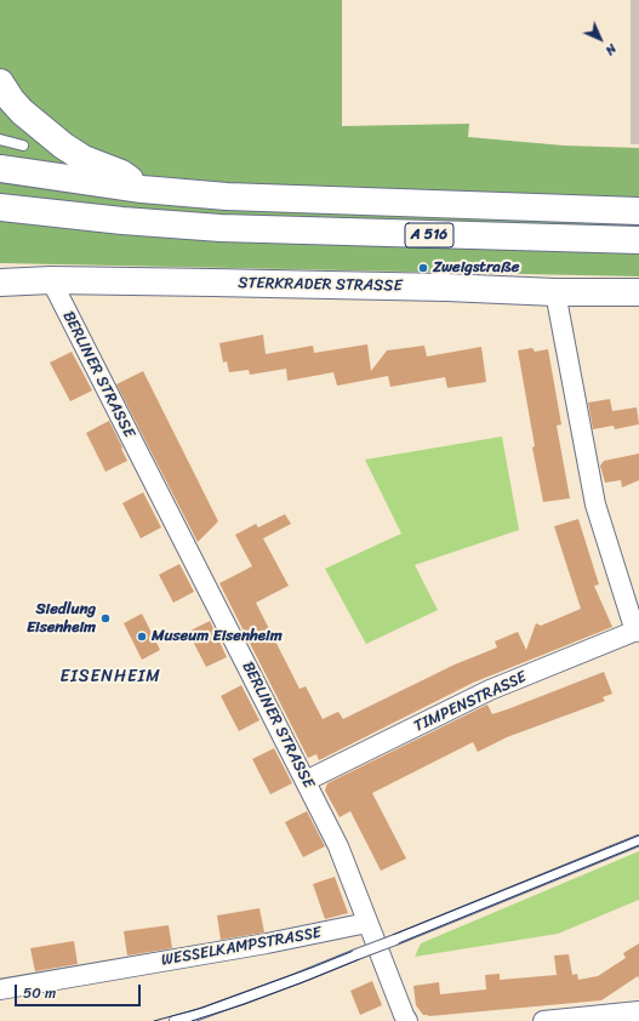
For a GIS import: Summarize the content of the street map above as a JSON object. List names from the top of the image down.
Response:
{
  "streets": {
    "main road": ["A 516", "STERKRADER STRASSE"],
    "street": ["BERLINER STRASSE", "TIMPENSTRASSE", "WESSELKAMPSTRASSE"]
  },
  "crossings": [
    ["STERKRADER STRASSE", "BERLINER STRASSE"],
    ["BERLINER STRASSE", "TIMPENSTRASSE"],
    ["BERLINER STRASSE", "WESSELKAMPSTRASSE"]
  ],
  "districts": ["EISENHEIM"],
  "places": ["Zweigstraße", "Siedlung Eisenheim", "Museum Eisenheim"],
  "scale_bar": "50 m",
  "north": "bottom right"
}
